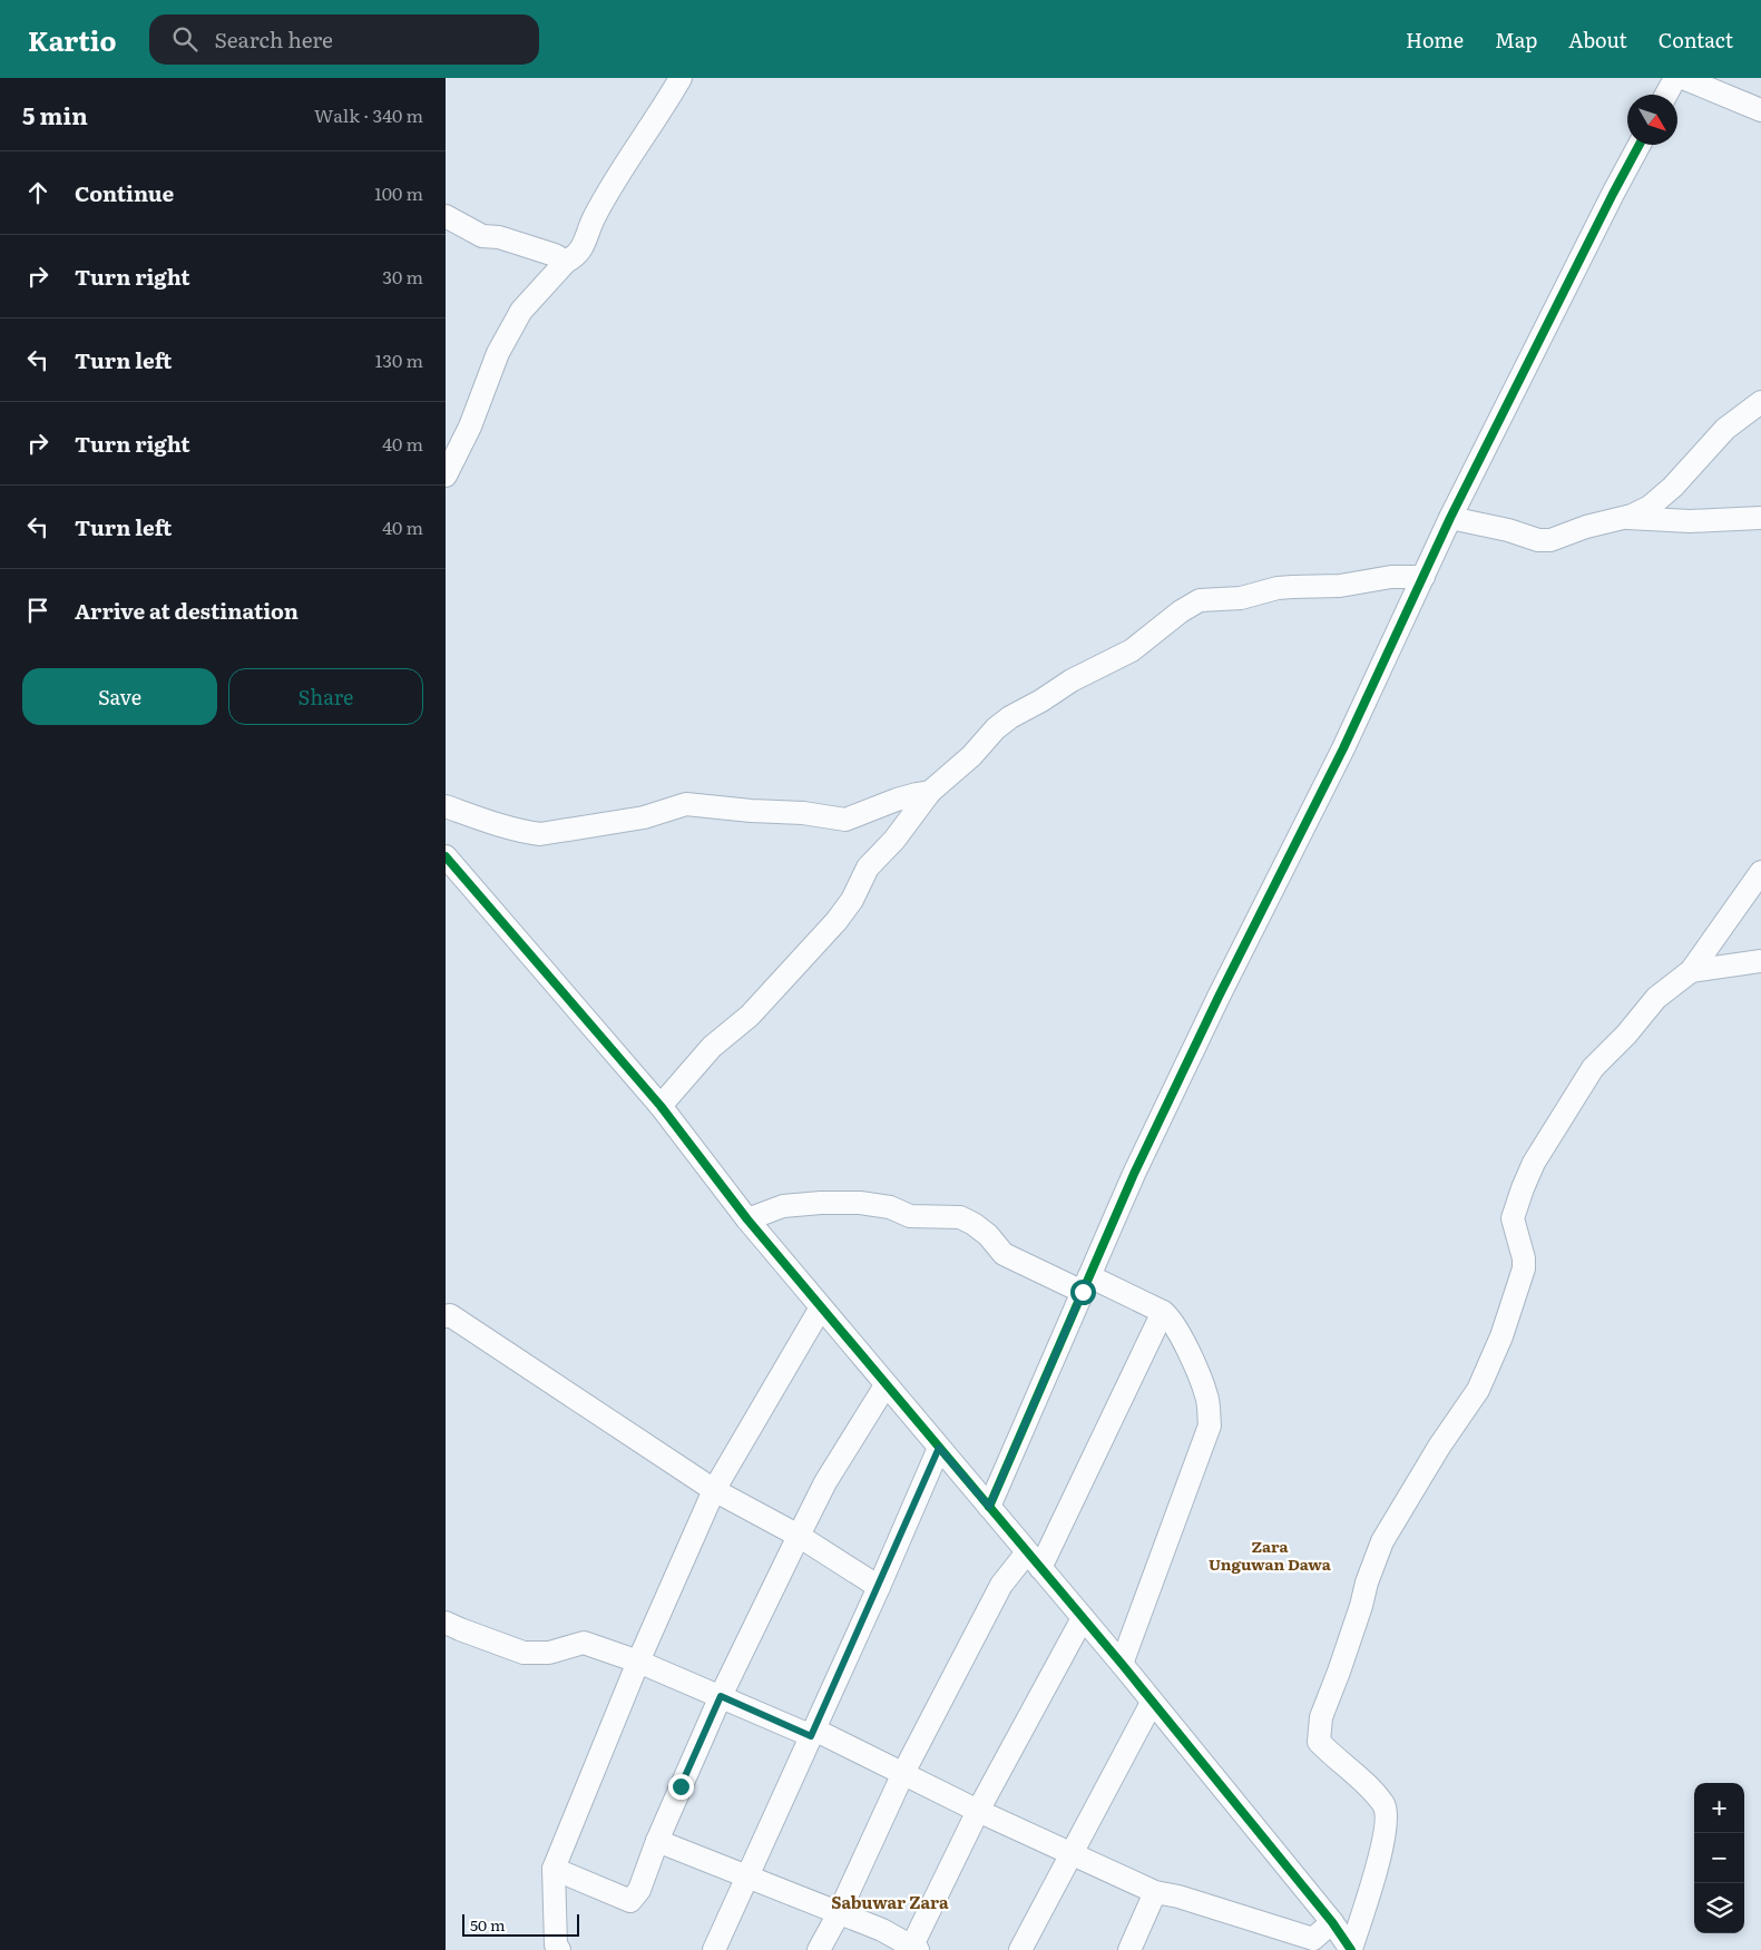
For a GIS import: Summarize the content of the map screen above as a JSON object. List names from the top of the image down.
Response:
{
  "districts": ["Zara Unguwan Dawa", "Sabuwar Zara"],
  "scale_bar": "50 m",
  "north": "bottom right",
  "page": {
    "header": "Kartio",
    "search": "Search here",
    "nav": [
      "Home",
      "Map",
      "About",
      "Contact"
    ],
    "heading": ["5 min", "Walk · 340 m"],
    "list": [
      ["Continue", "100 m"],
      ["Turn right", "30 m"],
      ["Turn left", "130 m"],
      ["Turn right", "40 m"],
      ["Turn left", "40 m"],
      "Arrive at destination"
    ],
    "buttons": ["Save", "Share"],
    "map_buttons": ["+", "−"],
    "scale": "50 m"
  }
}
